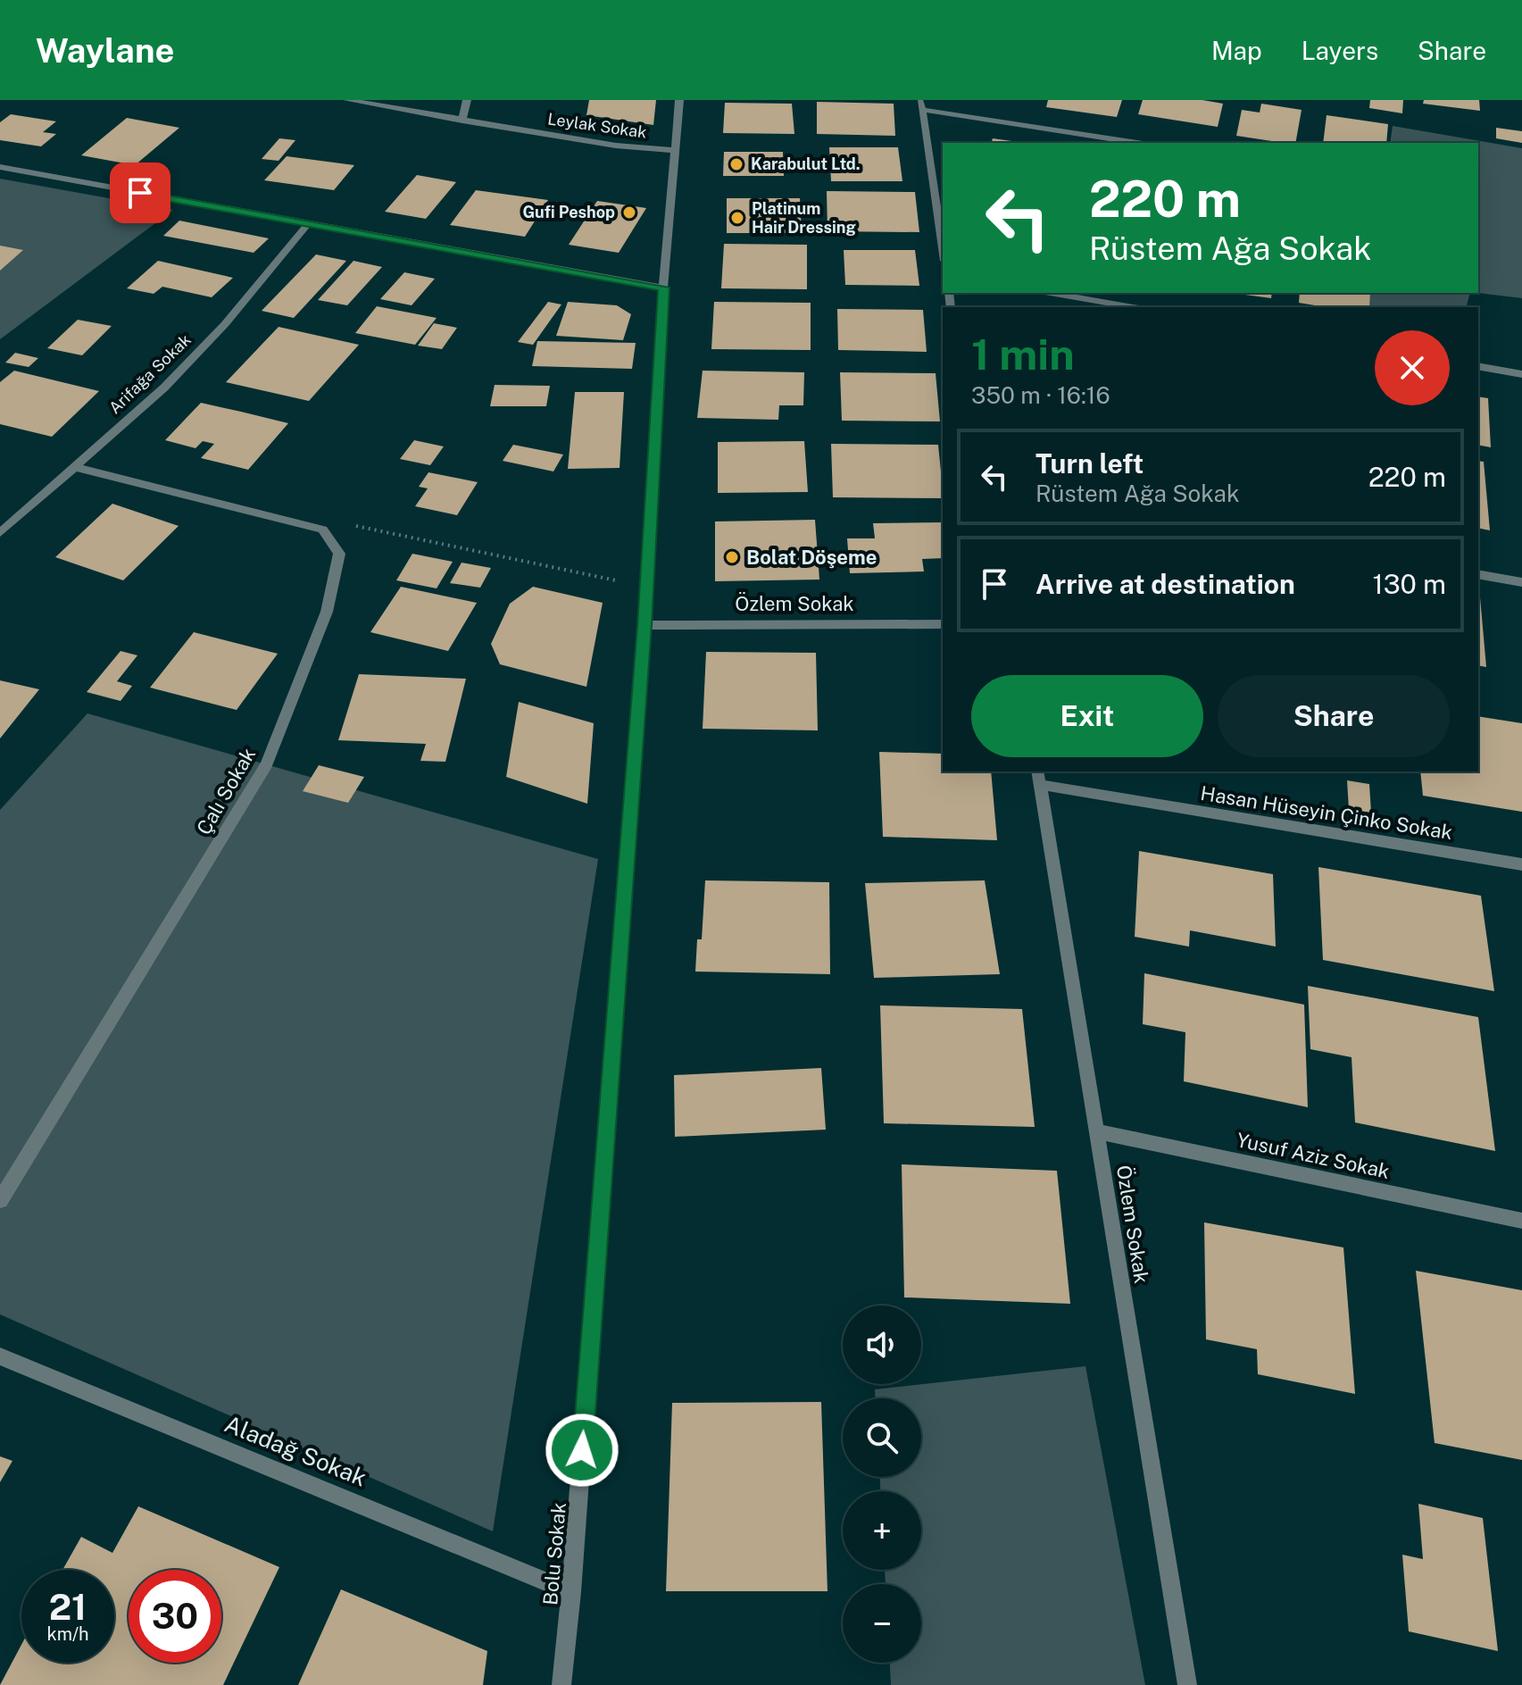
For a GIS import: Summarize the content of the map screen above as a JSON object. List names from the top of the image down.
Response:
{
  "streets": {
    "street": [
      "Leylak Sokak",
      "Arifağa Sokak",
      "Özlem Sokak",
      "Çalı Sokak",
      "Hasan Hüseyin Çinko Sokak",
      "Yusuf Aziz Sokak",
      "Aladağ Sokak",
      "Bolu Sokak"
    ]
  },
  "crossings": [
    ["Leylak Sokak", "Bolu Sokak"],
    ["Özlem Sokak", "Hasan Hüseyin Çinko Sokak"],
    ["Özlem Sokak", "Yusuf Aziz Sokak"],
    ["Özlem Sokak", "Bolu Sokak"],
    ["Aladağ Sokak", "Bolu Sokak"]
  ],
  "places": [
    "Karabulut Ltd.",
    "Gufi Peshop",
    "Platinum Hair Dressing",
    "Bolat Döşeme"
  ],
  "page": {
    "header": "Waylane",
    "nav": ["Map", "Layers", "Share"],
    "turn": ["220 m", "Rüstem Ağa Sokak"],
    "heading": ["1 min", "350 m · 16:16"],
    "list": [
      {
        "name": "Turn left",
        "note": "Rüstem Ağa Sokak",
        "value": "220 m"
      },
      {
        "name": "Arrive at destination",
        "value": "130 m"
      }
    ],
    "buttons": ["Exit", "Share"],
    "map_buttons": ["+", "−"],
    "speed": "21 km/h",
    "limit": "30"
  }
}
